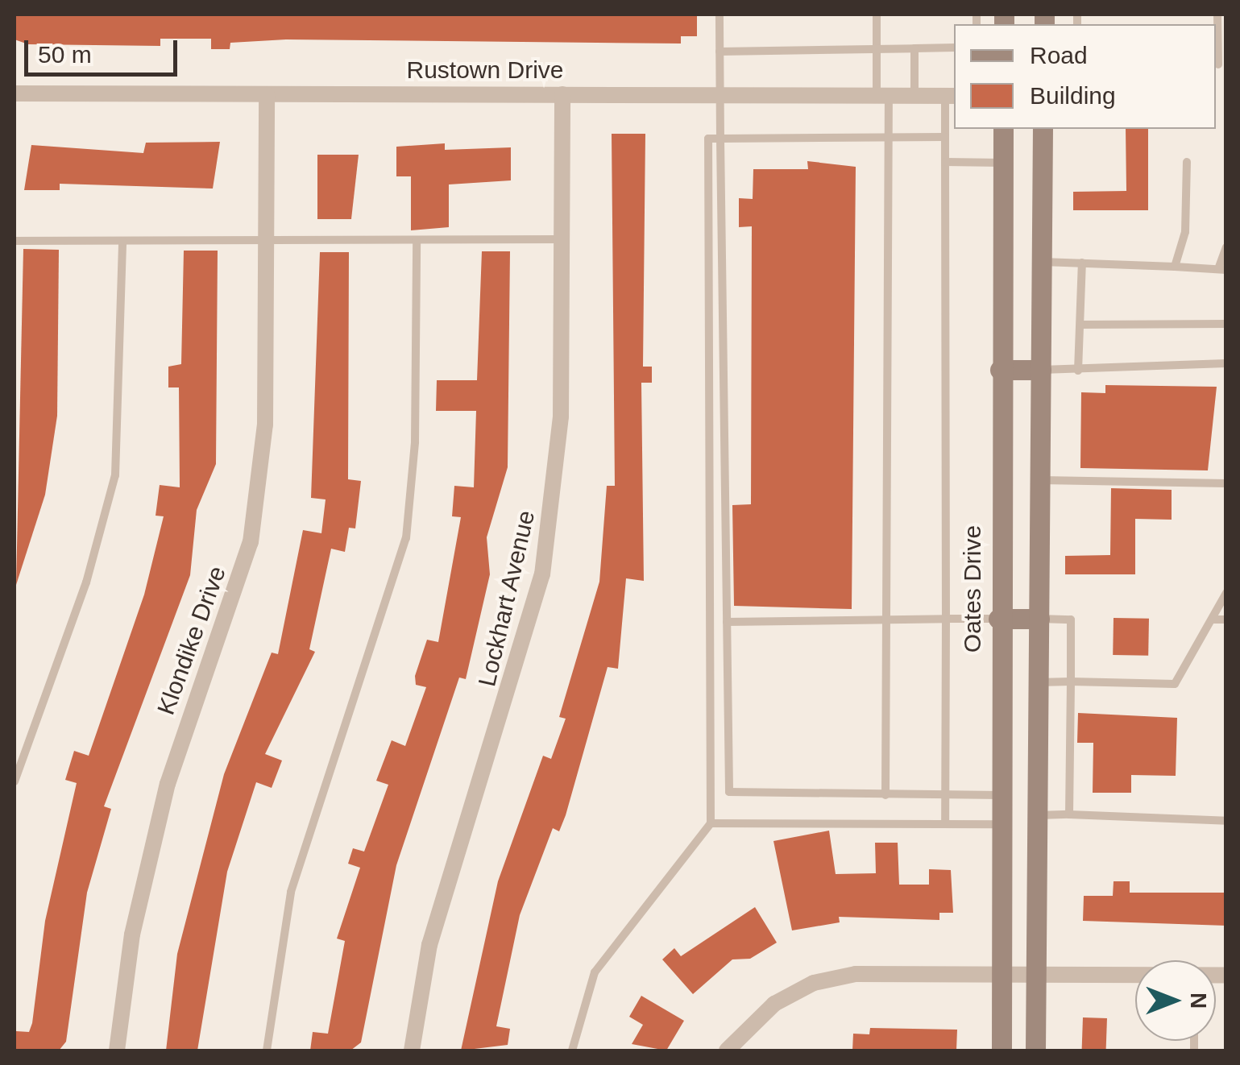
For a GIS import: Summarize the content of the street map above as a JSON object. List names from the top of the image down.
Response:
{
  "streets": {
    "main road": ["Oates Drive"],
    "street": ["Rustown Drive", "Lockhart Avenue", "Klondike Drive"]
  },
  "crossings": [
    ["Rustown Drive", "Lockhart Avenue"],
    ["Rustown Drive", "Klondike Drive"]
  ],
  "legend": ["Road", "Building"],
  "scale_bar": "50 m",
  "north": "right"
}
